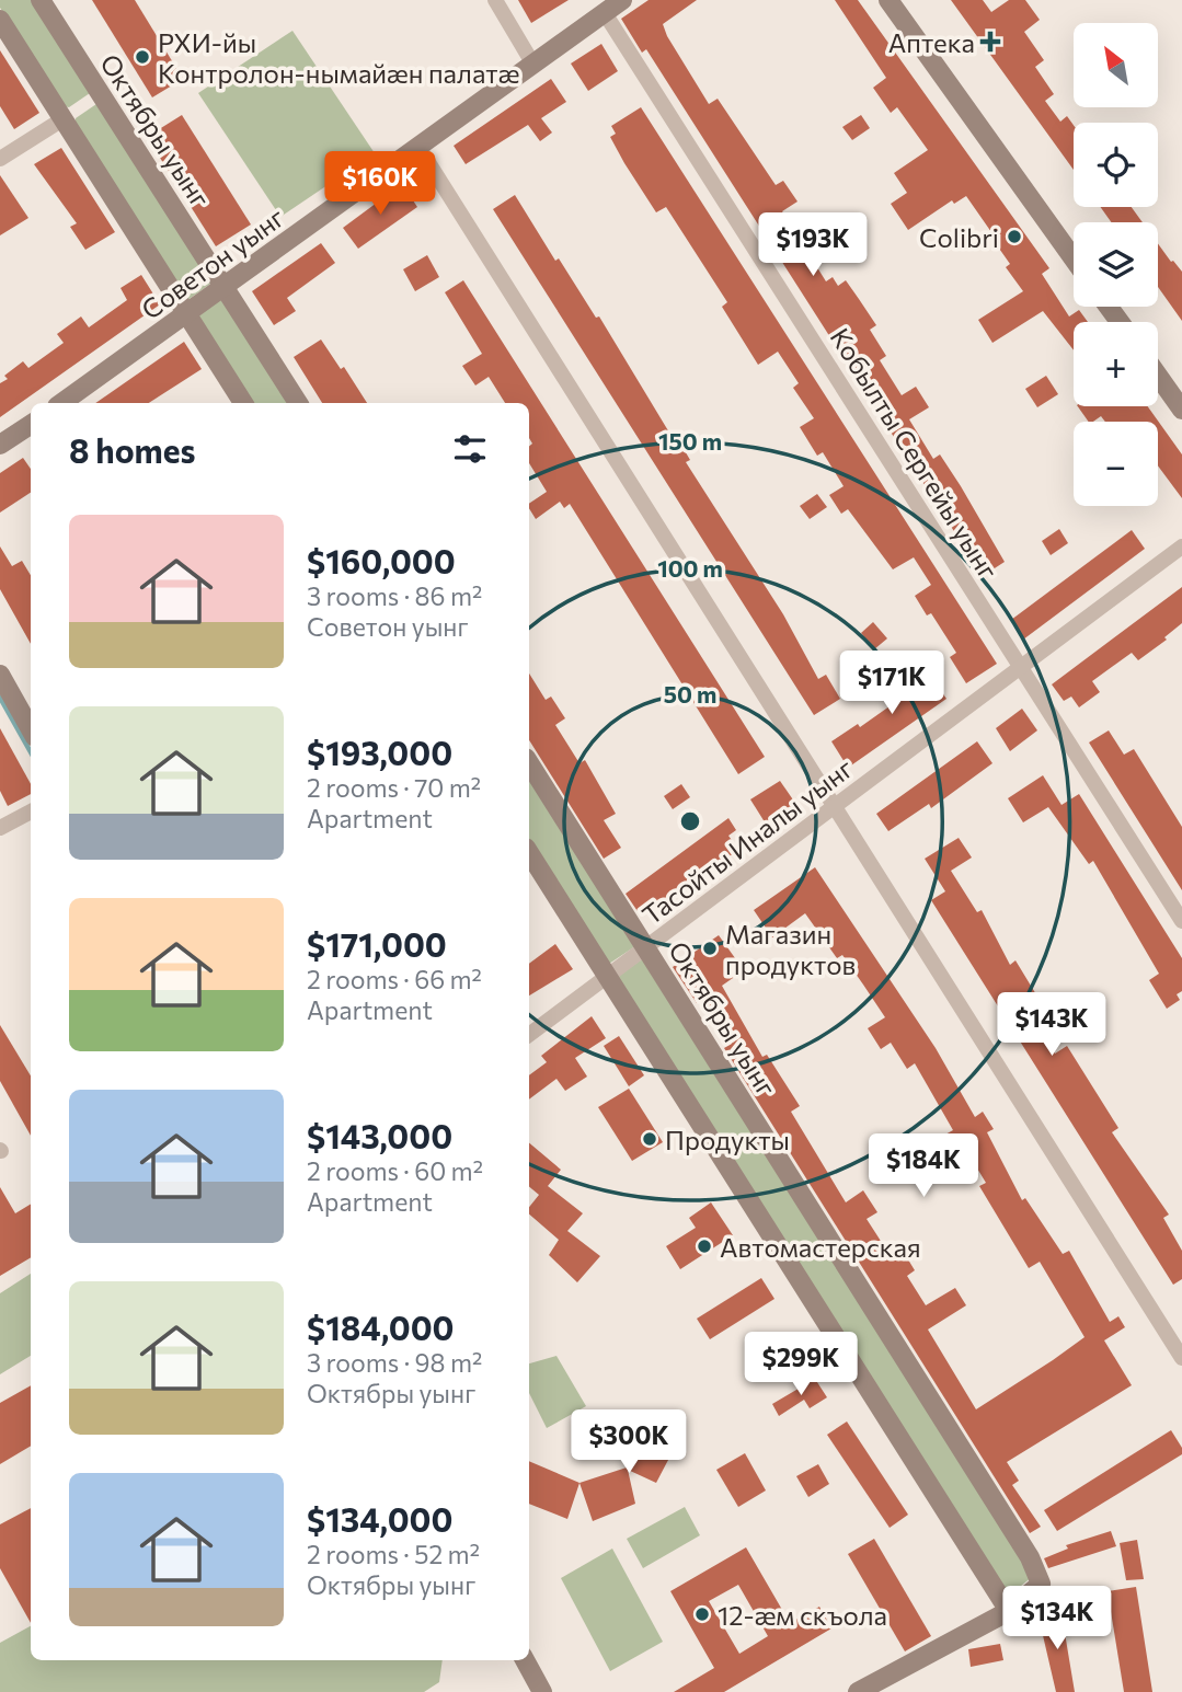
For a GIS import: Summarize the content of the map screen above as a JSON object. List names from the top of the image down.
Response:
{
  "streets": {
    "street": [
      "Октябры уынг",
      "Советон уынг",
      "Кобылты Сергейы уынг",
      "Тасойты Иналы уынг"
    ]
  },
  "crossings": [
    ["Октябры уынг", "Советон уынг"],
    ["Октябры уынг", "Тасойты Иналы уынг"],
    ["Советон уынг", "Кобылты Сергейы уынг"],
    ["Кобылты Сергейы уынг", "Тасойты Иналы уынг"]
  ],
  "places": {
    "health": ["Аптека"],
    "other": [
      "РХИ-йы Контролон-нымайæн палатæ",
      "Colibri",
      "Магазин продуктов",
      "Продукты",
      "Автомастерская",
      "12-æм скъола"
    ]
  },
  "north": "top left",
  "page": {
    "map_buttons": ["+", "−"],
    "price": [
      "$160K",
      "$193K",
      "$171K",
      "$143K",
      "$184K",
      "$299K",
      "$300K",
      "$134K"
    ],
    "heading": "8 homes",
    "list": [
      {
        "name": "$160,000",
        "note": "3 rooms · 86 m² · Советон уынг"
      },
      {
        "name": "$193,000",
        "note": "2 rooms · 70 m² · Apartment"
      },
      {
        "name": "$171,000",
        "note": "2 rooms · 66 m² · Apartment"
      },
      {
        "name": "$143,000",
        "note": "2 rooms · 60 m² · Apartment"
      },
      {
        "name": "$184,000",
        "note": "3 rooms · 98 m² · Октябры уынг"
      },
      {
        "name": "$134,000",
        "note": "2 rooms · 52 m² · Октябры уынг"
      }
    ]
  },
  "rings": ["150 m", "100 m", "50 m"]
}
